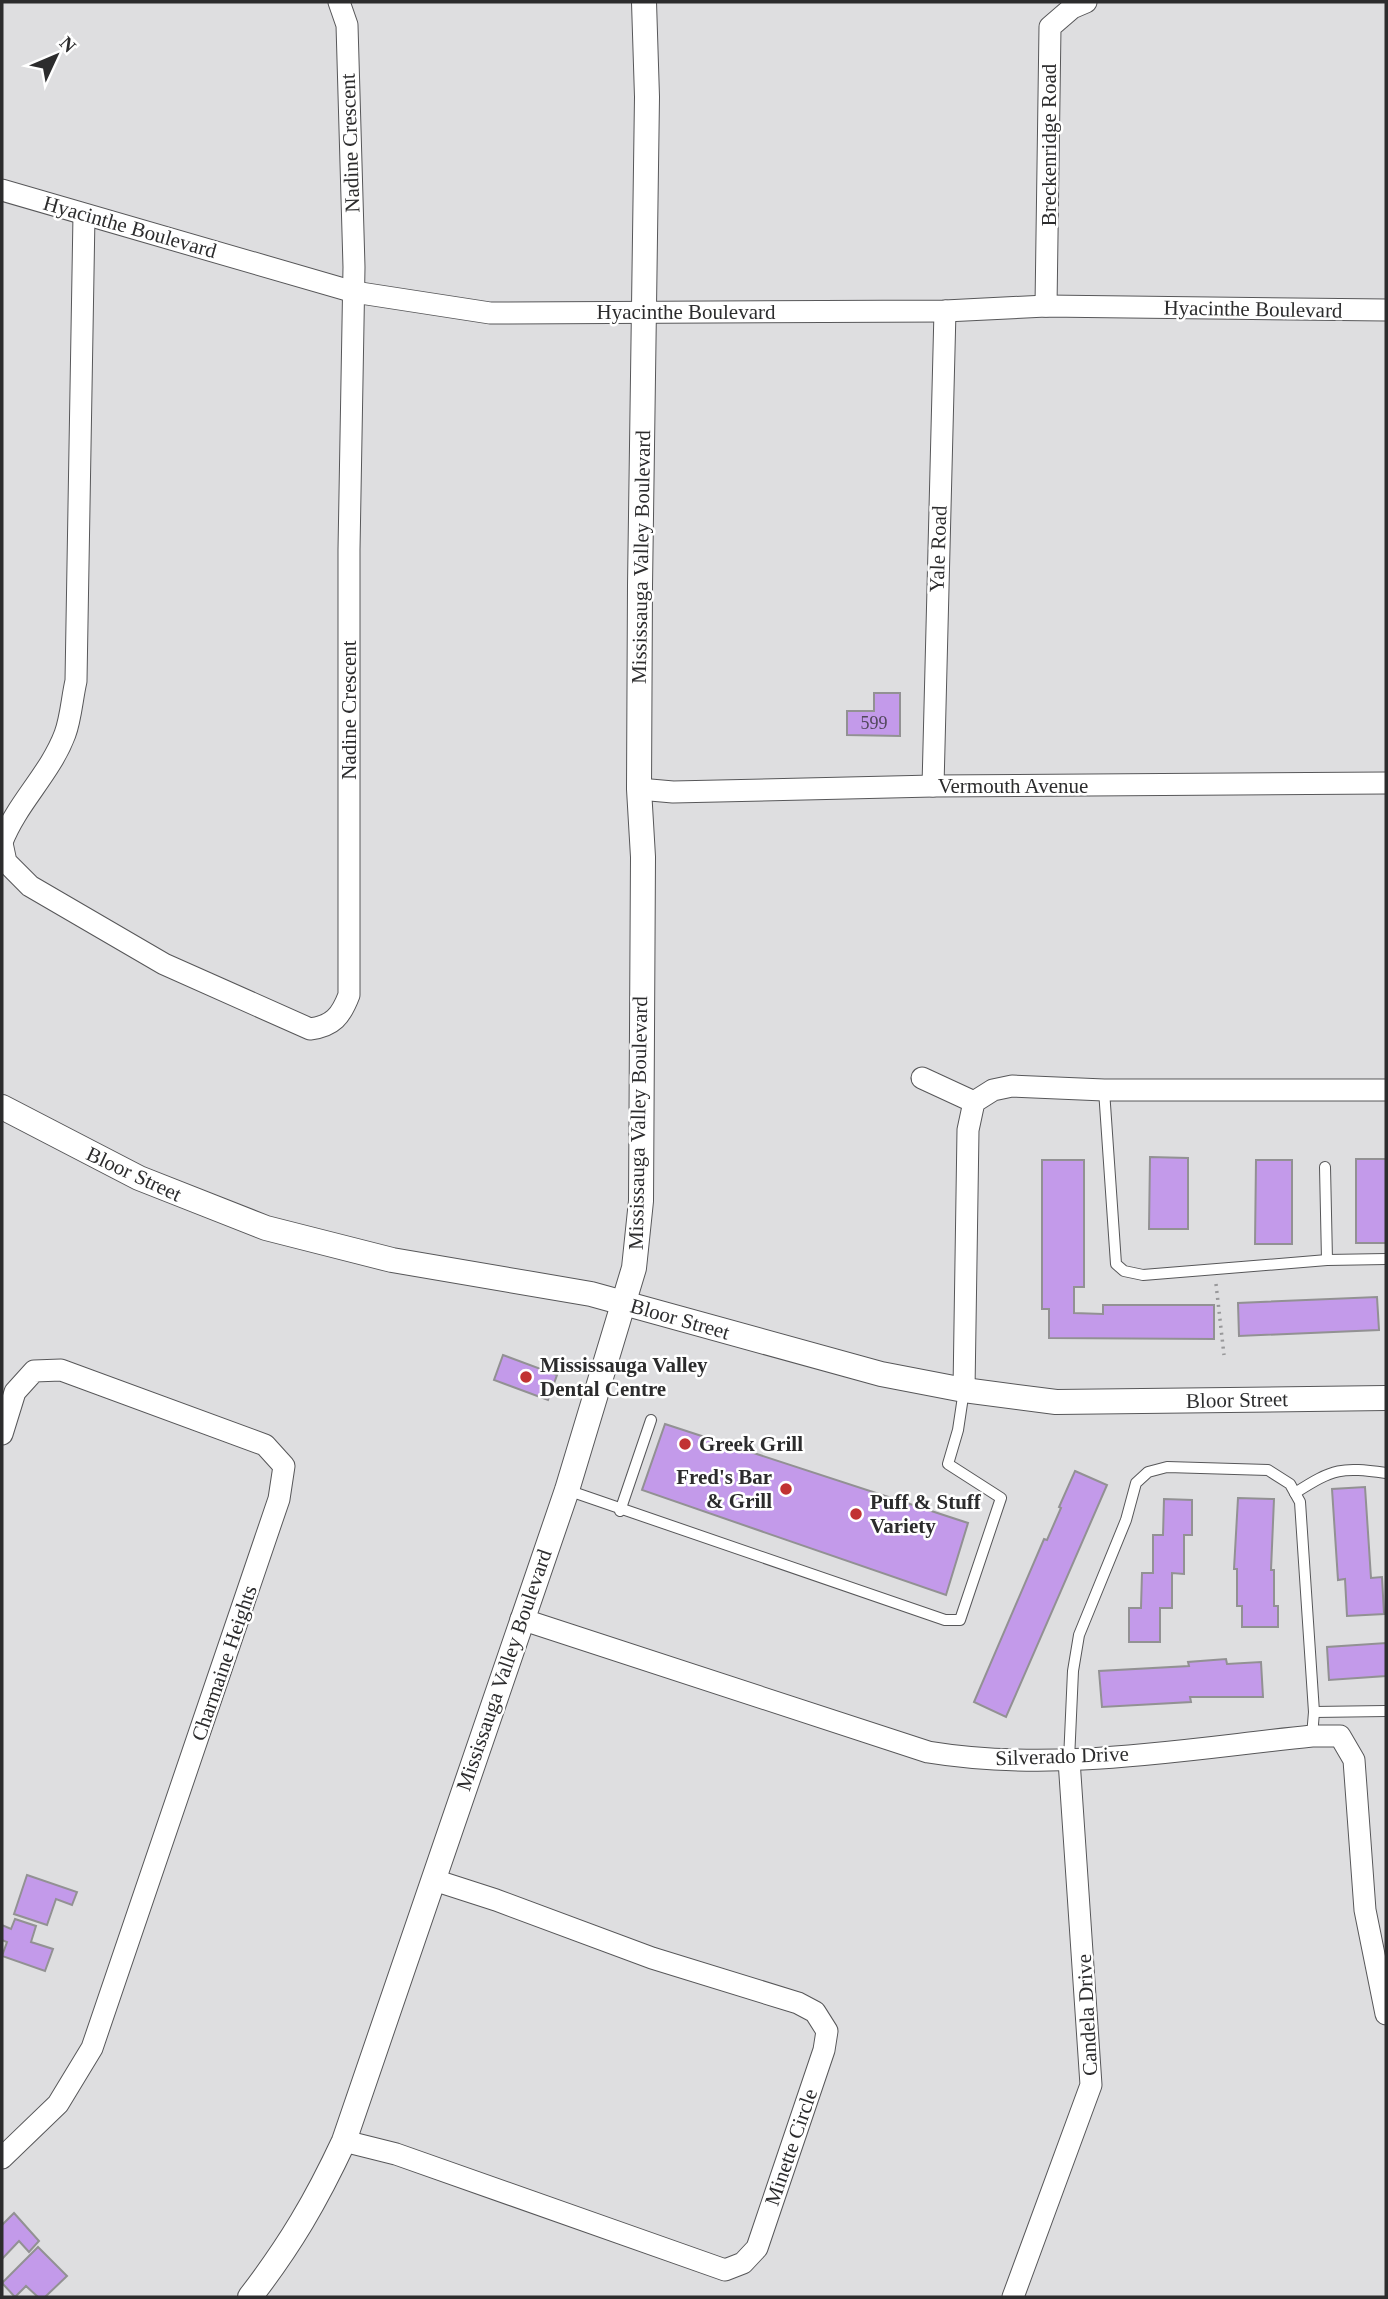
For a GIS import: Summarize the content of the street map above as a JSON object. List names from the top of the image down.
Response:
{
  "streets": {
    "street": [
      "Nadine Crescent",
      "Breckenridge Road",
      "Hyacinthe Boulevard",
      "Yale Road",
      "Mississauga Valley Boulevard",
      "Vermouth Avenue",
      "Bloor Street",
      "Charmaine Heights",
      "Silverado Drive",
      "Candela Drive",
      "Minette Circle"
    ]
  },
  "crossings": [
    ["Nadine Crescent", "Hyacinthe Boulevard"],
    ["Breckenridge Road", "Hyacinthe Boulevard"],
    ["Hyacinthe Boulevard", "Yale Road"],
    ["Hyacinthe Boulevard", "Mississauga Valley Boulevard"],
    ["Yale Road", "Vermouth Avenue"],
    ["Mississauga Valley Boulevard", "Vermouth Avenue"],
    ["Mississauga Valley Boulevard", "Bloor Street"],
    ["Mississauga Valley Boulevard", "Silverado Drive"],
    ["Mississauga Valley Boulevard", "Minette Circle"],
    ["Silverado Drive", "Candela Drive"]
  ],
  "places": [
    "Mississauga Valley Dental Centre",
    "Greek Grill",
    "Fred's Bar & Grill",
    "Puff & Stuff Variety"
  ],
  "house_numbers": ["599"],
  "north": "top right"
}
